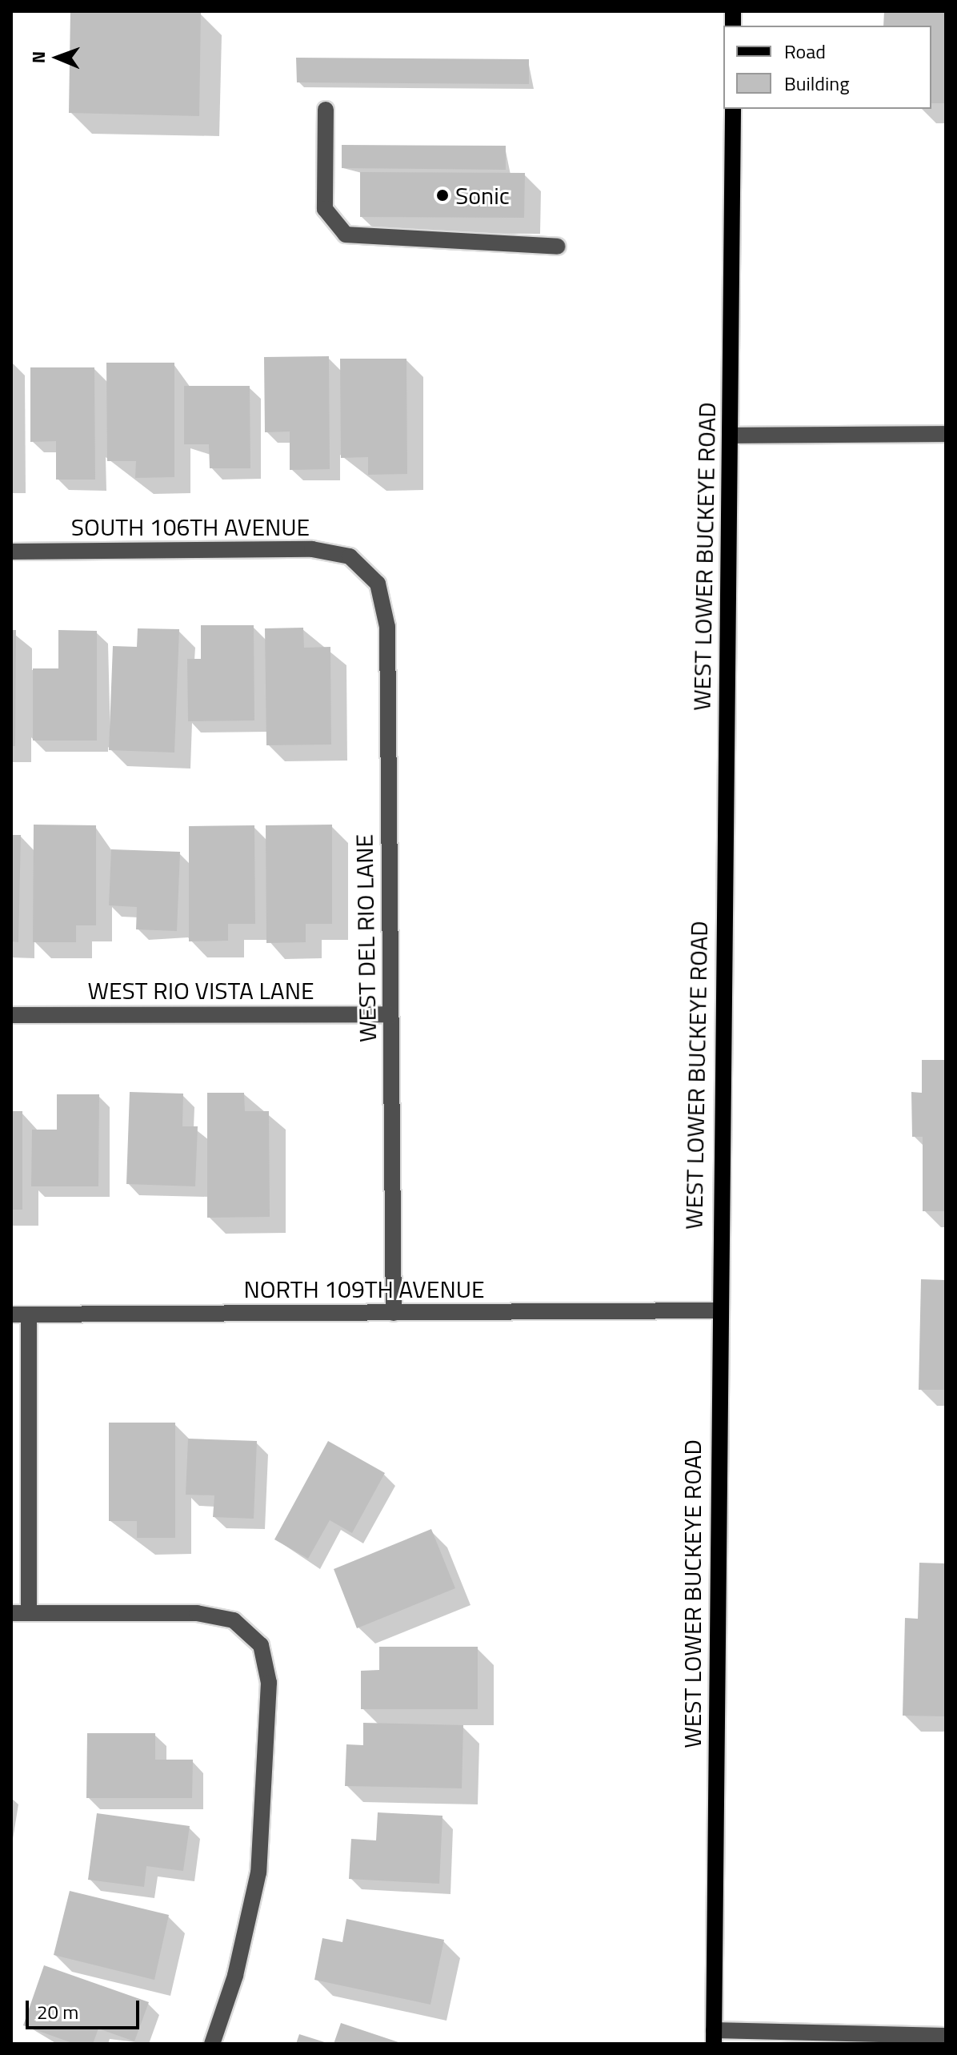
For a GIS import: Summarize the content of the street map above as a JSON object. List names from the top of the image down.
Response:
{
  "streets": {
    "main road": ["WEST LOWER BUCKEYE ROAD"],
    "street": [
      "SOUTH 106TH AVENUE",
      "WEST DEL RIO LANE",
      "WEST RIO VISTA LANE",
      "NORTH 109TH AVENUE"
    ]
  },
  "crossings": [
    ["SOUTH 106TH AVENUE", "WEST DEL RIO LANE"],
    ["WEST LOWER BUCKEYE ROAD", "NORTH 109TH AVENUE"],
    ["WEST DEL RIO LANE", "WEST RIO VISTA LANE"],
    ["WEST DEL RIO LANE", "NORTH 109TH AVENUE"]
  ],
  "places": ["Sonic"],
  "legend": ["Road", "Building"],
  "scale_bar": "20 m",
  "north": "left"
}
